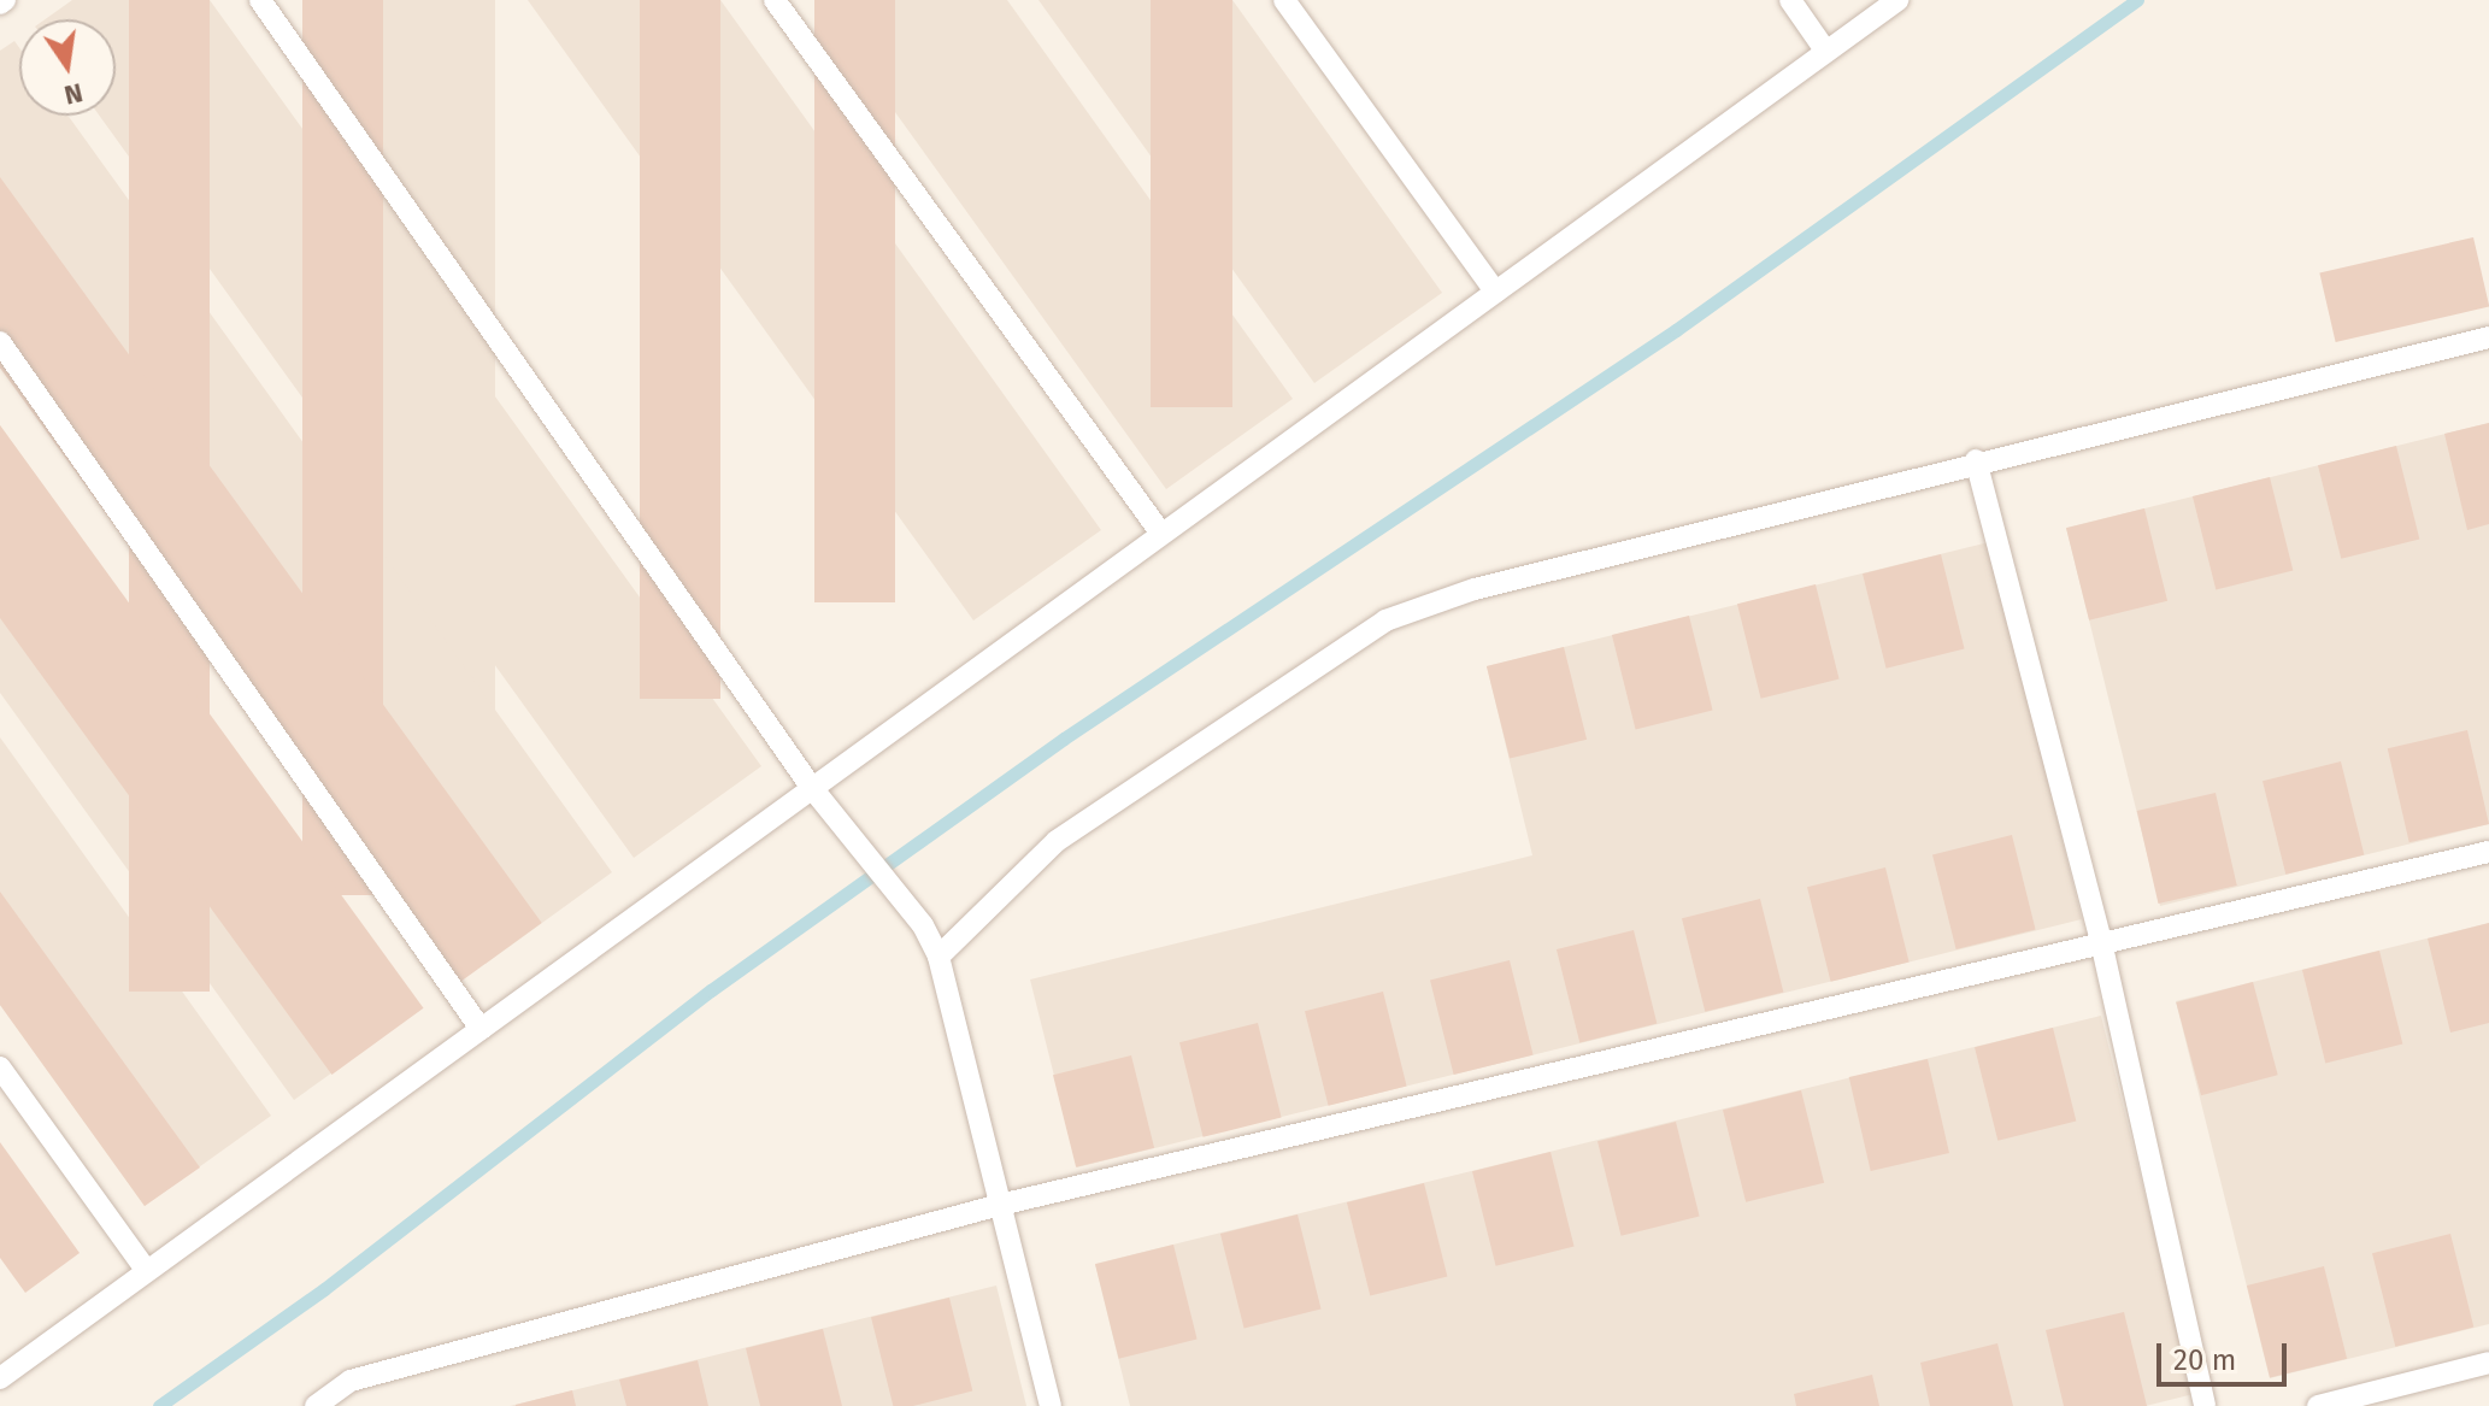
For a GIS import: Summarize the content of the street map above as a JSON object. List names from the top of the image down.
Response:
{
  "scale_bar": "20 m",
  "north": "bottom"
}
